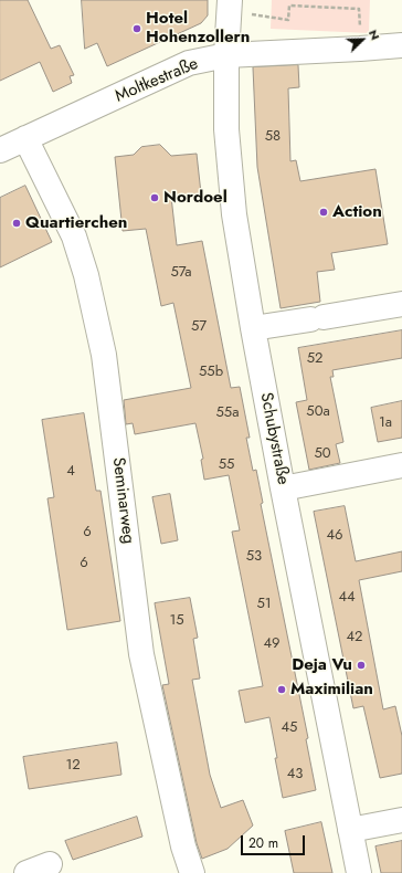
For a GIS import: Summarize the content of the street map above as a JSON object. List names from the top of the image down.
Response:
{
  "streets": {
    "street": ["Moltkestraße", "Schubystraße", "Seminarweg"]
  },
  "crossings": [
    ["Moltkestraße", "Schubystraße"],
    ["Moltkestraße", "Seminarweg"]
  ],
  "places": [
    "Hotel Hohenzollern",
    "Nordoel",
    "Action",
    "Quartierchen",
    "Deja Vu",
    "Maximilian"
  ],
  "house_numbers": [
    "58",
    "57a",
    "57",
    "52",
    "55b",
    "50a",
    "55a",
    "1a",
    "50",
    "55",
    "4",
    "6",
    "46",
    "53",
    "6",
    "44",
    "51",
    "15",
    "42",
    "49",
    "45",
    "12",
    "43"
  ],
  "scale_bar": "20 m",
  "north": "top right"
}
